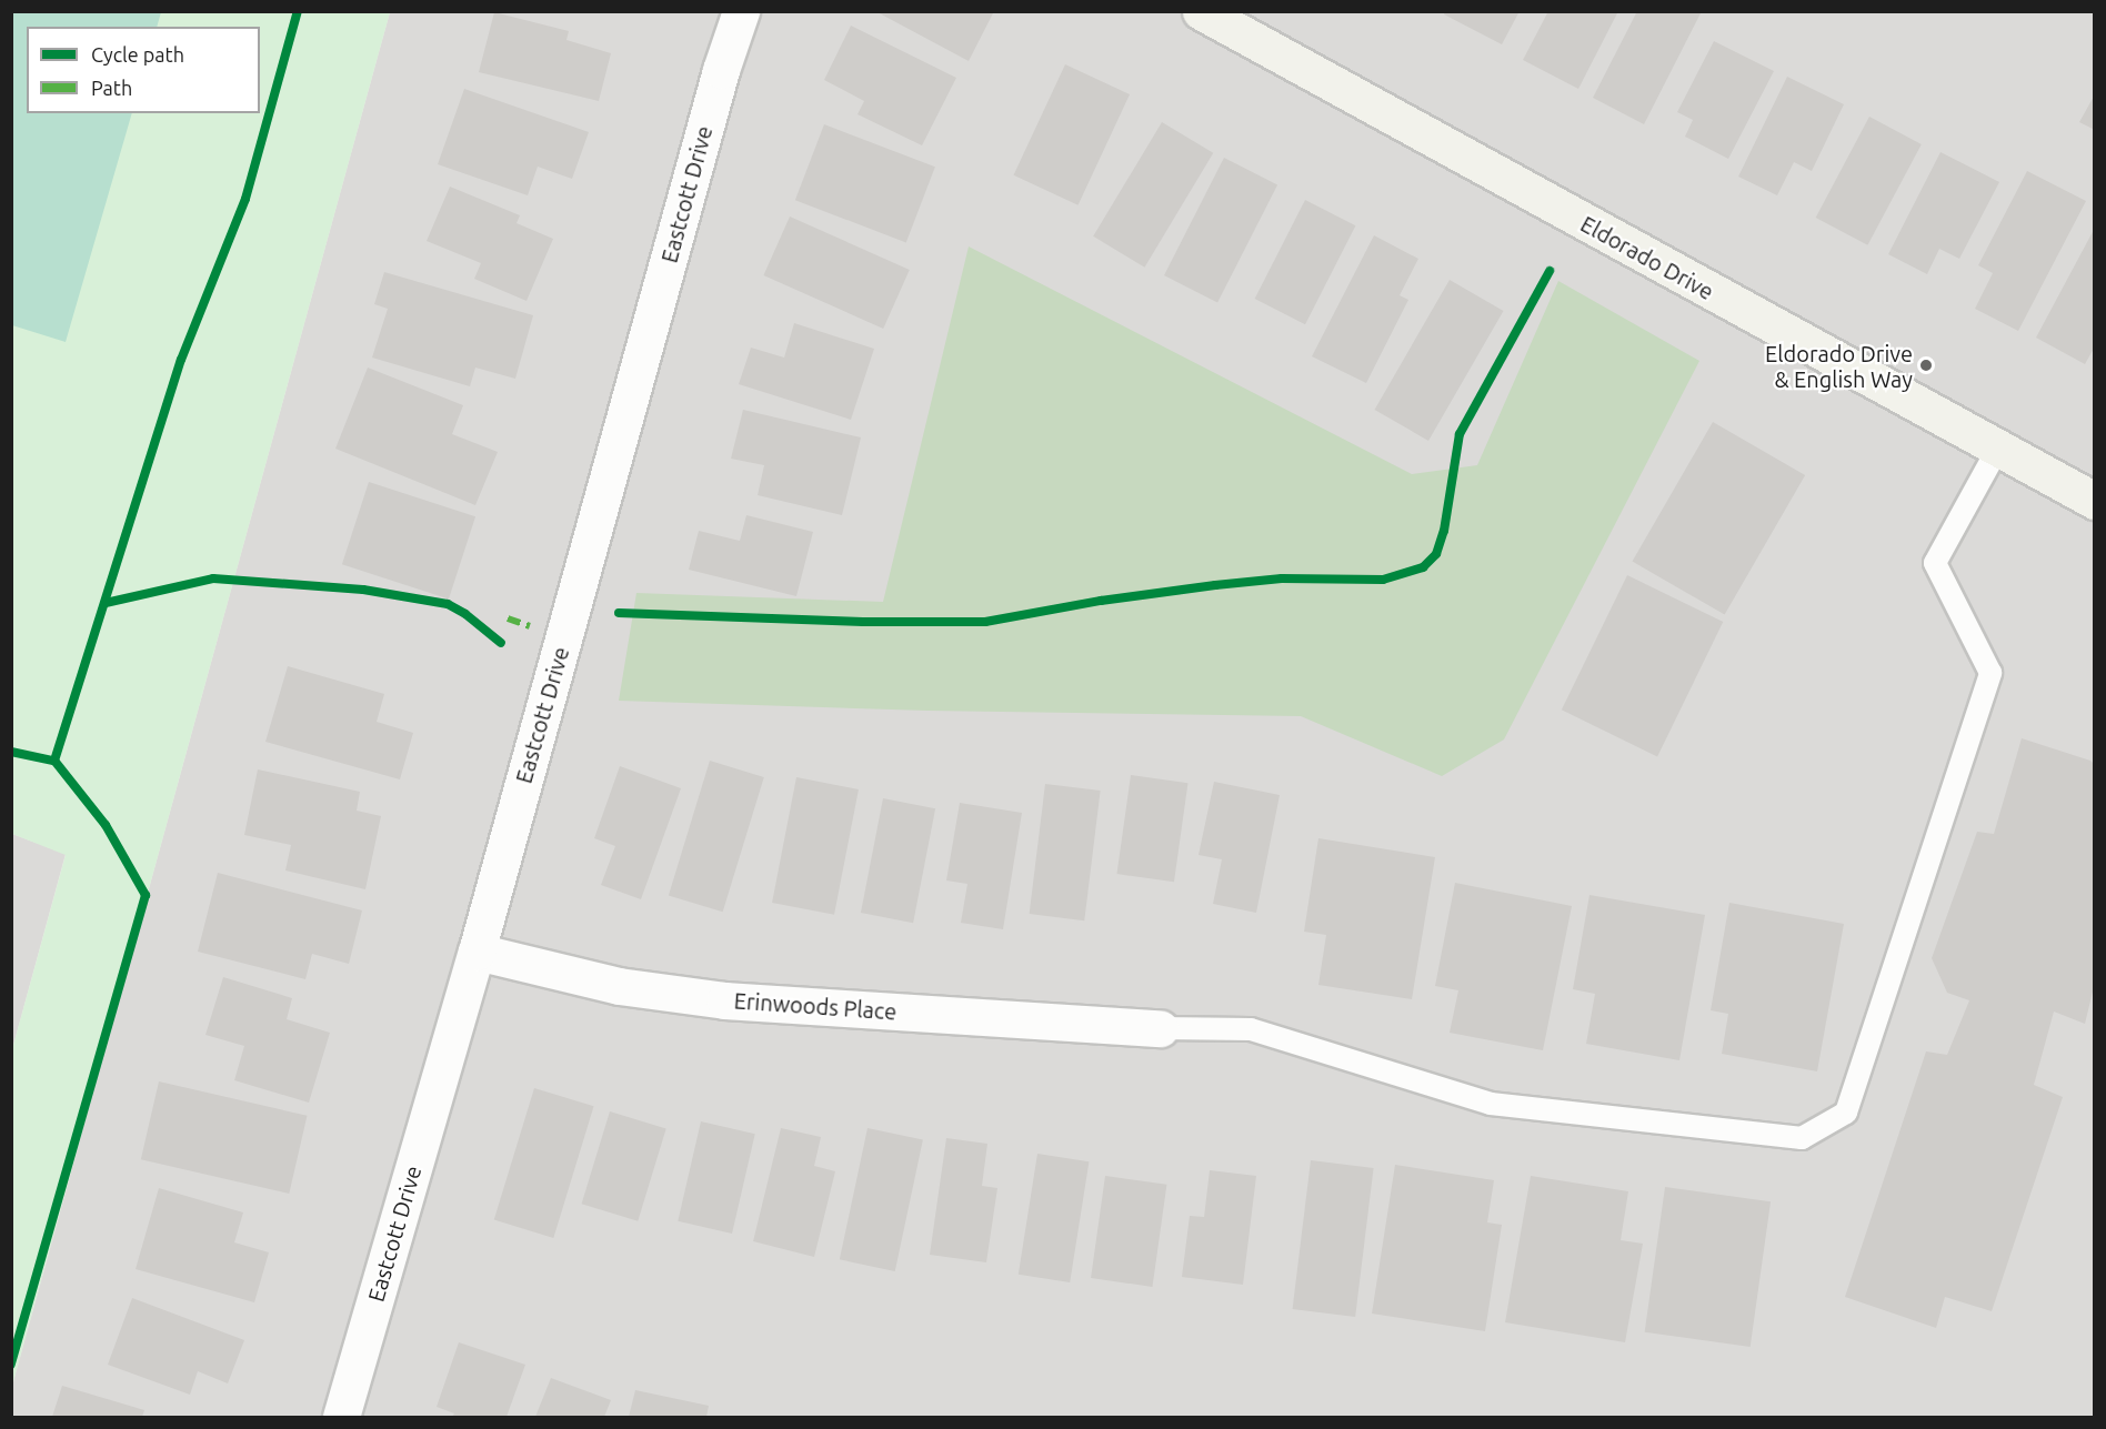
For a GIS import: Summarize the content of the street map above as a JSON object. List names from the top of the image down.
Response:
{
  "streets": {
    "street": ["Eastcott Drive", "Eldorado Drive", "Erinwoods Place"]
  },
  "crossings": [
    ["Eastcott Drive", "Erinwoods Place"]
  ],
  "places": ["Eldorado Drive & English Way"],
  "legend": ["Cycle path", "Path"]
}
